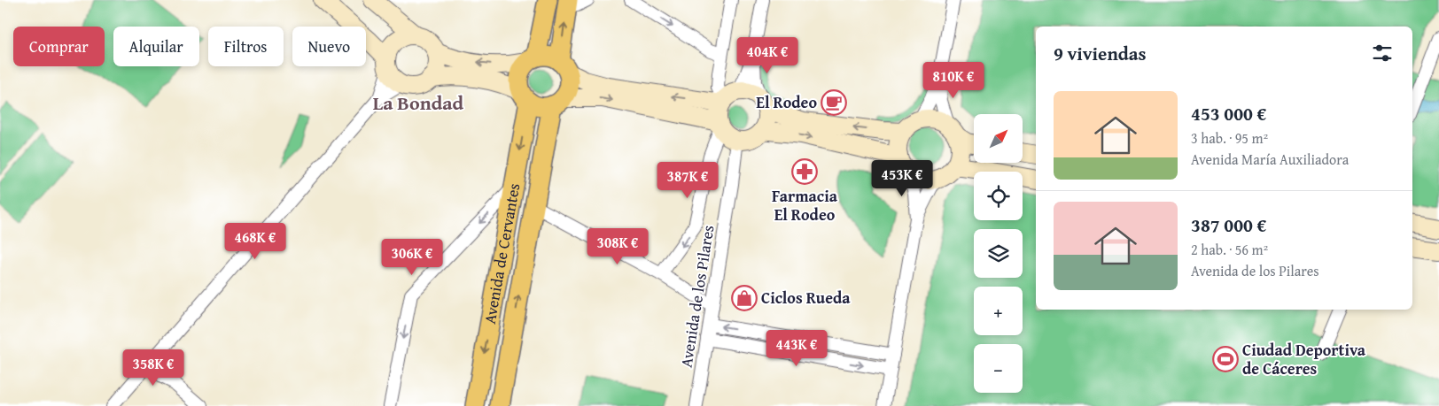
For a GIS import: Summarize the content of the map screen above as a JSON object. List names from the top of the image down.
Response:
{
  "streets": {
    "main road": ["Avenida de Cervantes"],
    "street": ["Avenida de los Pilares"]
  },
  "districts": ["La Bondad"],
  "places": {
    "cafe": ["El Rodeo"],
    "pharmacy": ["Farmacia El Rodeo"],
    "shop": ["Ciclos Rueda"],
    "sports": ["Ciudad Deportiva de Cáceres"]
  },
  "north": "top right",
  "page": {
    "chip": [
      "Comprar",
      "Alquilar",
      "Filtros",
      "Nuevo"
    ],
    "heading": "9 viviendas",
    "price": [
      "404K €",
      "810K €",
      "453K €",
      "387K €",
      "468K €",
      "308K €",
      "306K €",
      "443K €",
      "358K €"
    ],
    "list": [
      {
        "name": "453 000 €",
        "note": "3 hab. · 95 m² · Avenida María Auxiliadora"
      },
      {
        "name": "387 000 €",
        "note": "2 hab. · 56 m² · Avenida de los Pilares"
      }
    ],
    "map_buttons": ["+", "−"]
  }
}
